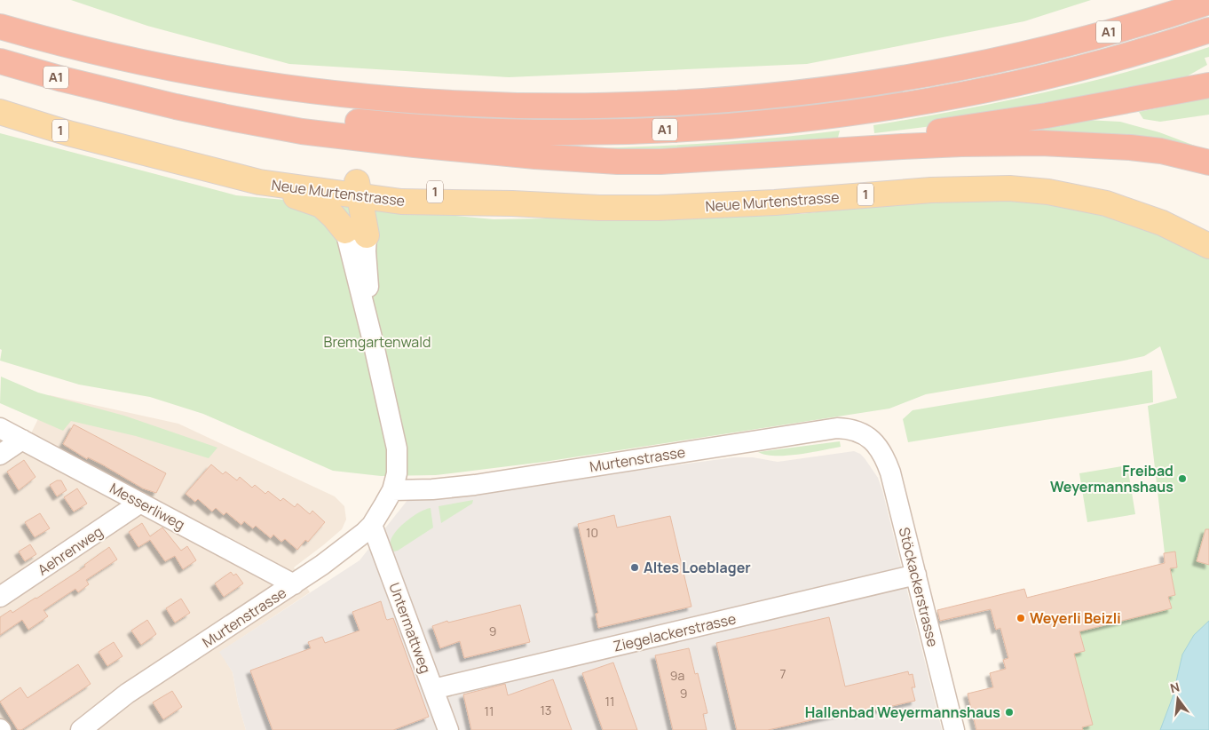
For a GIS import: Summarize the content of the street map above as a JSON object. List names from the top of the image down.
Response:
{
  "streets": {
    "highway": ["A1"],
    "main road": ["1", "Neue Murtenstrasse"],
    "street": [
      "Murtenstrasse",
      "Messerliweg",
      "Aehrenweg",
      "Stöckackerstrasse",
      "Untermattweg",
      "Ziegelackerstrasse"
    ]
  },
  "crossings": [
    ["Murtenstrasse", "Messerliweg"],
    ["Murtenstrasse", "Stöckackerstrasse"],
    ["Murtenstrasse", "Untermattweg"],
    ["Messerliweg", "Aehrenweg"],
    ["Stöckackerstrasse", "Ziegelackerstrasse"],
    ["Untermattweg", "Ziegelackerstrasse"]
  ],
  "parks": ["Bremgartenwald"],
  "places": [
    "Freibad Weyermannshaus",
    "Altes Loeblager",
    "Weyerli Beizli",
    "Hallenbad Weyermannshaus"
  ],
  "house_numbers": [
    "10",
    "9",
    "7",
    "9a",
    "9",
    "11",
    "13",
    "11"
  ],
  "north": "top"
}
